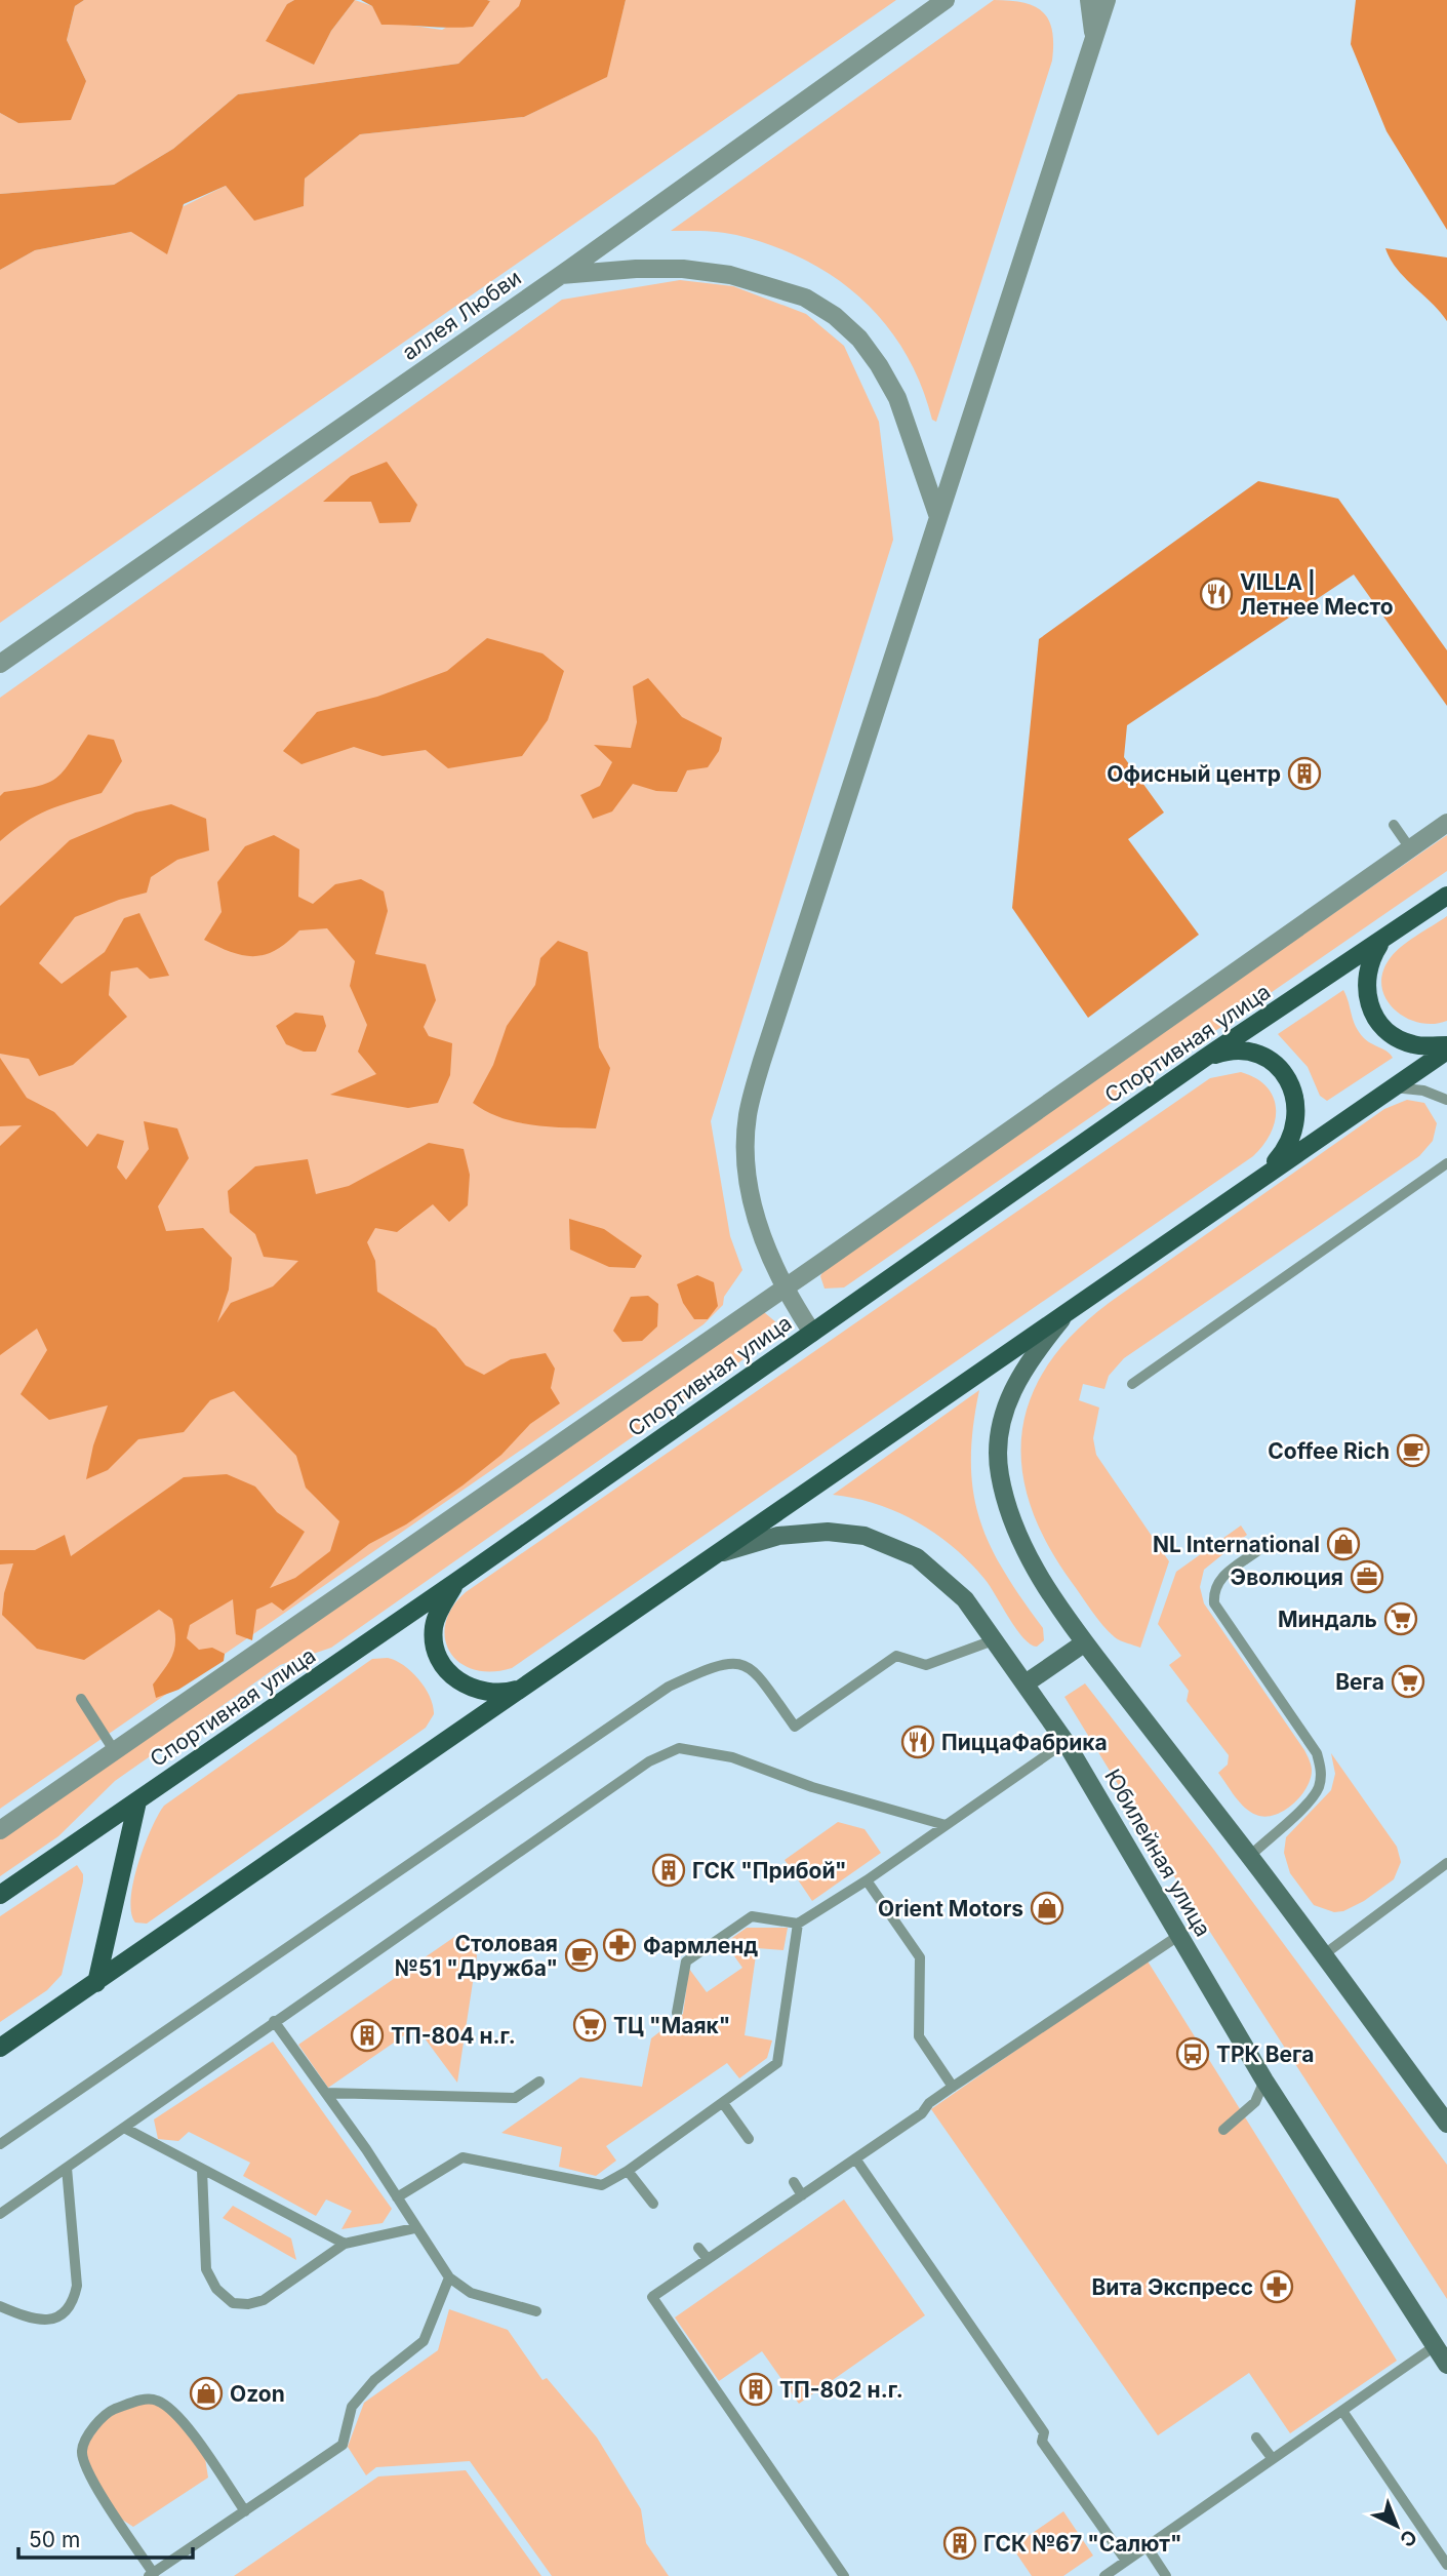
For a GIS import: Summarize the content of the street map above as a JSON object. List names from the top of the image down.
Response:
{
  "streets": {
    "main road": ["Спортивная улица", "Юбилейная улица"],
    "street": ["аллея Любви"]
  },
  "places": {
    "restaurant": ["VILLA | Летнее Место", "ПиццаФабрика"],
    "building": [
      "Офисный центр",
      "ГСК \"Прибой\"",
      "ТП-804 н.г.",
      "ТП-802 н.г.",
      "ГСК №67 \"Салют\""
    ],
    "cafe": ["Coffee Rich", "Столовая №51 \"Дружба\""],
    "shop": ["NL International", "Orient Motors", "Ozon"],
    "office": ["Эволюция"],
    "supermarket": ["Миндаль", "Вега", "ТЦ \"Маяк\""],
    "pharmacy": ["Фармленд", "Вита Экспресс"],
    "bus stop": ["ТРК Вега"]
  },
  "scale_bar": "50 m",
  "north": "bottom right"
}
